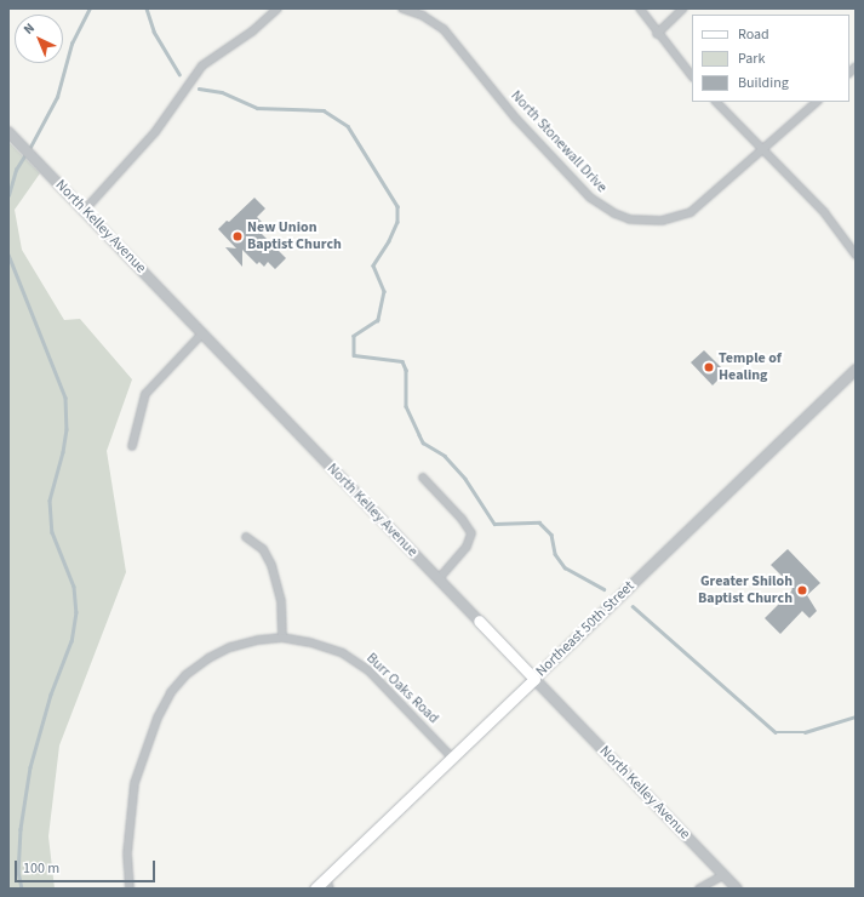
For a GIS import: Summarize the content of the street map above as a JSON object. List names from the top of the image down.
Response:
{
  "streets": {
    "main road": ["North Kelley Avenue", "Northeast 50th Street"],
    "street": ["North Stonewall Drive", "Burr Oaks Road"]
  },
  "crossings": [
    ["North Kelley Avenue", "Northeast 50th Street"],
    ["Northeast 50th Street", "Burr Oaks Road"]
  ],
  "places": ["New Union Baptist Church", "Temple of Healing", "Greater Shiloh Baptist Church"],
  "legend": ["Road", "Park", "Building"],
  "scale_bar": "100 m",
  "north": "top left"
}
